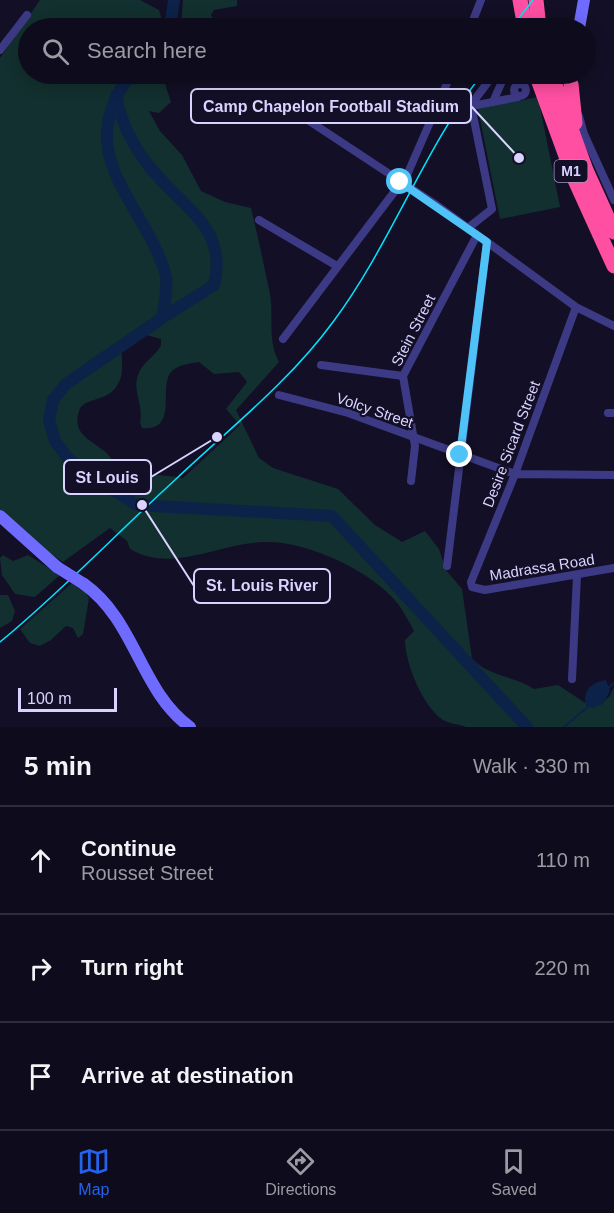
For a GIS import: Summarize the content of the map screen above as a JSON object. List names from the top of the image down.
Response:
{
  "streets": {
    "highway": ["M1"],
    "street": [
      "Stein Street",
      "Volcy Street",
      "Desire Sicard Street",
      "Madrassa Road"
    ]
  },
  "crossings": [
    ["Stein Street", "Volcy Street"],
    ["Volcy Street", "Desire Sicard Street"],
    ["Desire Sicard Street", "Madrassa Road"]
  ],
  "places": ["Camp Chapelon Football Stadium", "St Louis", "St. Louis River"],
  "scale_bar": "100 m",
  "page": {
    "search": "Search here",
    "scale": "100 m",
    "heading": ["5 min", "Walk · 330 m"],
    "list": [
      ["Continue", "Rousset Street", "110 m"],
      ["Turn right", "220 m"],
      "Arrive at destination"
    ],
    "nav": ["Map", "Directions", "Saved"]
  }
}
